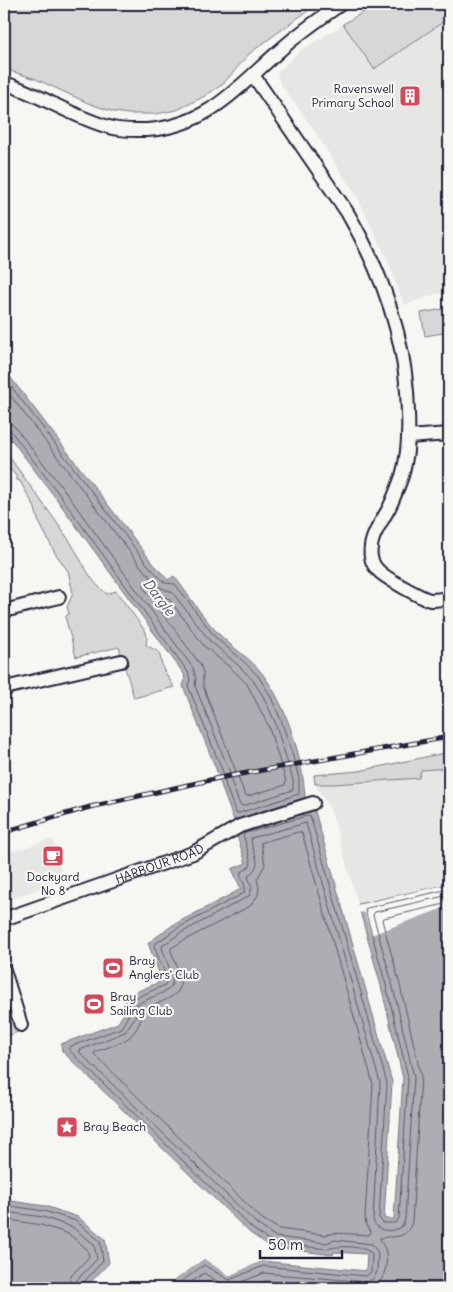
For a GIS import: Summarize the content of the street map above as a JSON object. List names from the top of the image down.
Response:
{
  "streets": {
    "street": ["HARBOUR ROAD"]
  },
  "water": ["Dargle"],
  "places": {
    "building": ["Ravenswell Primary School"],
    "cafe": ["Dockyard No 8"],
    "sports": ["Bray Anglers' Club", "Bray Sailing Club"],
    "place": ["Bray Beach"]
  },
  "scale_bar": "50 m"
}
